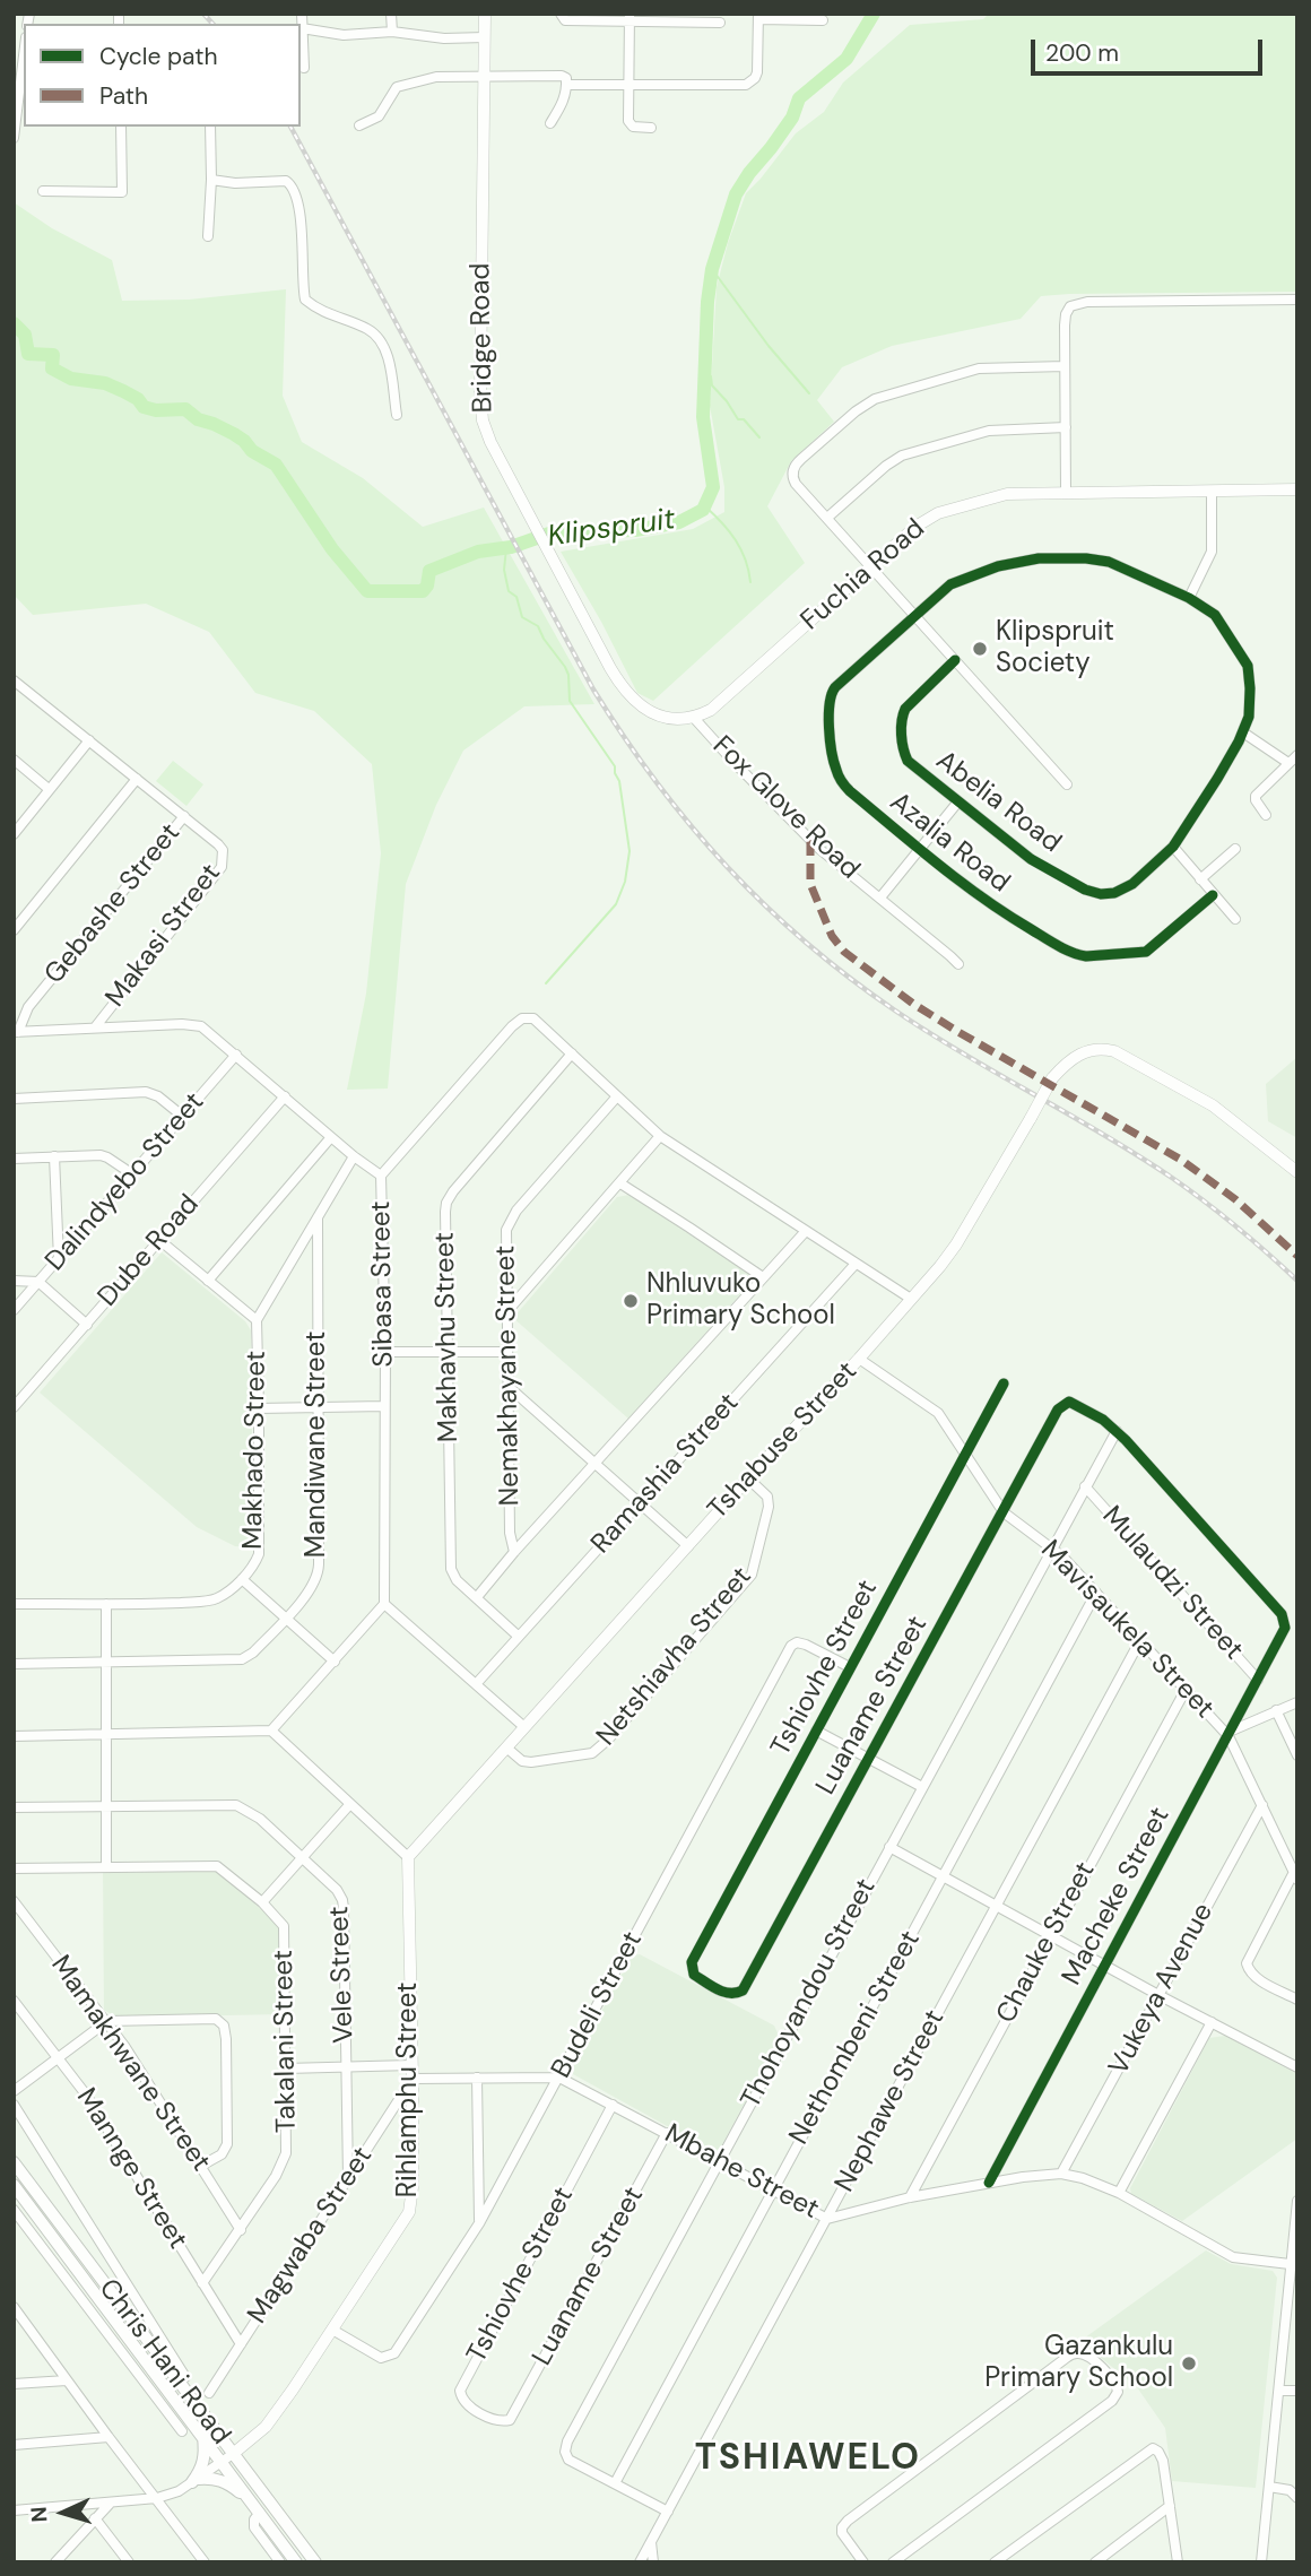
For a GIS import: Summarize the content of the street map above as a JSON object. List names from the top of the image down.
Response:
{
  "streets": {
    "main road": ["Chris Hani Road"],
    "street": [
      "Bridge Road",
      "Fuchia Road",
      "Abelia Road",
      "Fox Glove Road",
      "Azalia Road",
      "Gebashe Street",
      "Makasi Street",
      "Dalindyebo Street",
      "Dube Road",
      "Sibasa Street",
      "Makhavhu Street",
      "Nemakhayane Street",
      "Tshabuse Street",
      "Mandiwane Street",
      "Makhado Street",
      "Ramashia Street",
      "Mulaudzi Street",
      "Mavisaukela Street",
      "Netshiavha Street",
      "Tshiovhe Street",
      "Luaname Street",
      "Macheke Street",
      "Chauke Street",
      "Vele Street",
      "Vukeya Avenue",
      "Thohoyandou Street",
      "Budeli Street",
      "Nethombeni Street",
      "Takalani Street",
      "Mamakhwane Street",
      "Rihlamphu Street",
      "Nephawe Street",
      "Mannge Street",
      "Mbahe Street",
      "Magwaba Street"
    ]
  },
  "crossings": [
    ["Bridge Road", "Fuchia Road"],
    ["Bridge Road", "Fox Glove Road"],
    ["Fuchia Road", "Fox Glove Road"],
    ["Abelia Road", "Fox Glove Road"],
    ["Fox Glove Road", "Azalia Road"],
    ["Gebashe Street", "Makasi Street"],
    ["Sibasa Street", "Makhavhu Street"],
    ["Makhavhu Street", "Ramashia Street"],
    ["Tshabuse Street", "Mavisaukela Street"],
    ["Tshabuse Street", "Netshiavha Street"],
    ["Tshabuse Street", "Rihlamphu Street"],
    ["Mandiwane Street", "Makhado Street"],
    ["Mulaudzi Street", "Macheke Street"],
    ["Mulaudzi Street", "Thohoyandou Street"],
    ["Mavisaukela Street", "Tshiovhe Street"],
    ["Mavisaukela Street", "Luaname Street"],
    ["Mavisaukela Street", "Macheke Street"],
    ["Mavisaukela Street", "Chauke Street"],
    ["Mavisaukela Street", "Vukeya Avenue"],
    ["Mavisaukela Street", "Thohoyandou Street"],
    ["Mavisaukela Street", "Nethombeni Street"],
    ["Mavisaukela Street", "Nephawe Street"],
    ["Tshiovhe Street", "Luaname Street"],
    ["Tshiovhe Street", "Budeli Street"],
    ["Tshiovhe Street", "Mbahe Street"],
    ["Luaname Street", "Macheke Street"],
    ["Luaname Street", "Thohoyandou Street"],
    ["Luaname Street", "Mbahe Street"],
    ["Macheke Street", "Thohoyandou Street"],
    ["Macheke Street", "Mbahe Street"],
    ["Chauke Street", "Mbahe Street"],
    ["Vele Street", "Magwaba Street"],
    ["Vukeya Avenue", "Mbahe Street"],
    ["Thohoyandou Street", "Nethombeni Street"],
    ["Thohoyandou Street", "Nephawe Street"],
    ["Thohoyandou Street", "Mbahe Street"],
    ["Budeli Street", "Rihlamphu Street"],
    ["Budeli Street", "Mbahe Street"],
    ["Nethombeni Street", "Mbahe Street"],
    ["Takalani Street", "Mamakhwane Street"],
    ["Takalani Street", "Mannge Street"],
    ["Rihlamphu Street", "Magwaba Street"],
    ["Rihlamphu Street", "Chris Hani Road"],
    ["Nephawe Street", "Mbahe Street"],
    ["Mannge Street", "Magwaba Street"]
  ],
  "districts": ["TSHIAWELO"],
  "water": ["Klipspruit"],
  "places": ["Klipspruit Society", "Nhluvuko Primary School", "Gazankulu Primary School"],
  "legend": ["Cycle path", "Path"],
  "scale_bar": "200 m",
  "north": "left"
}
